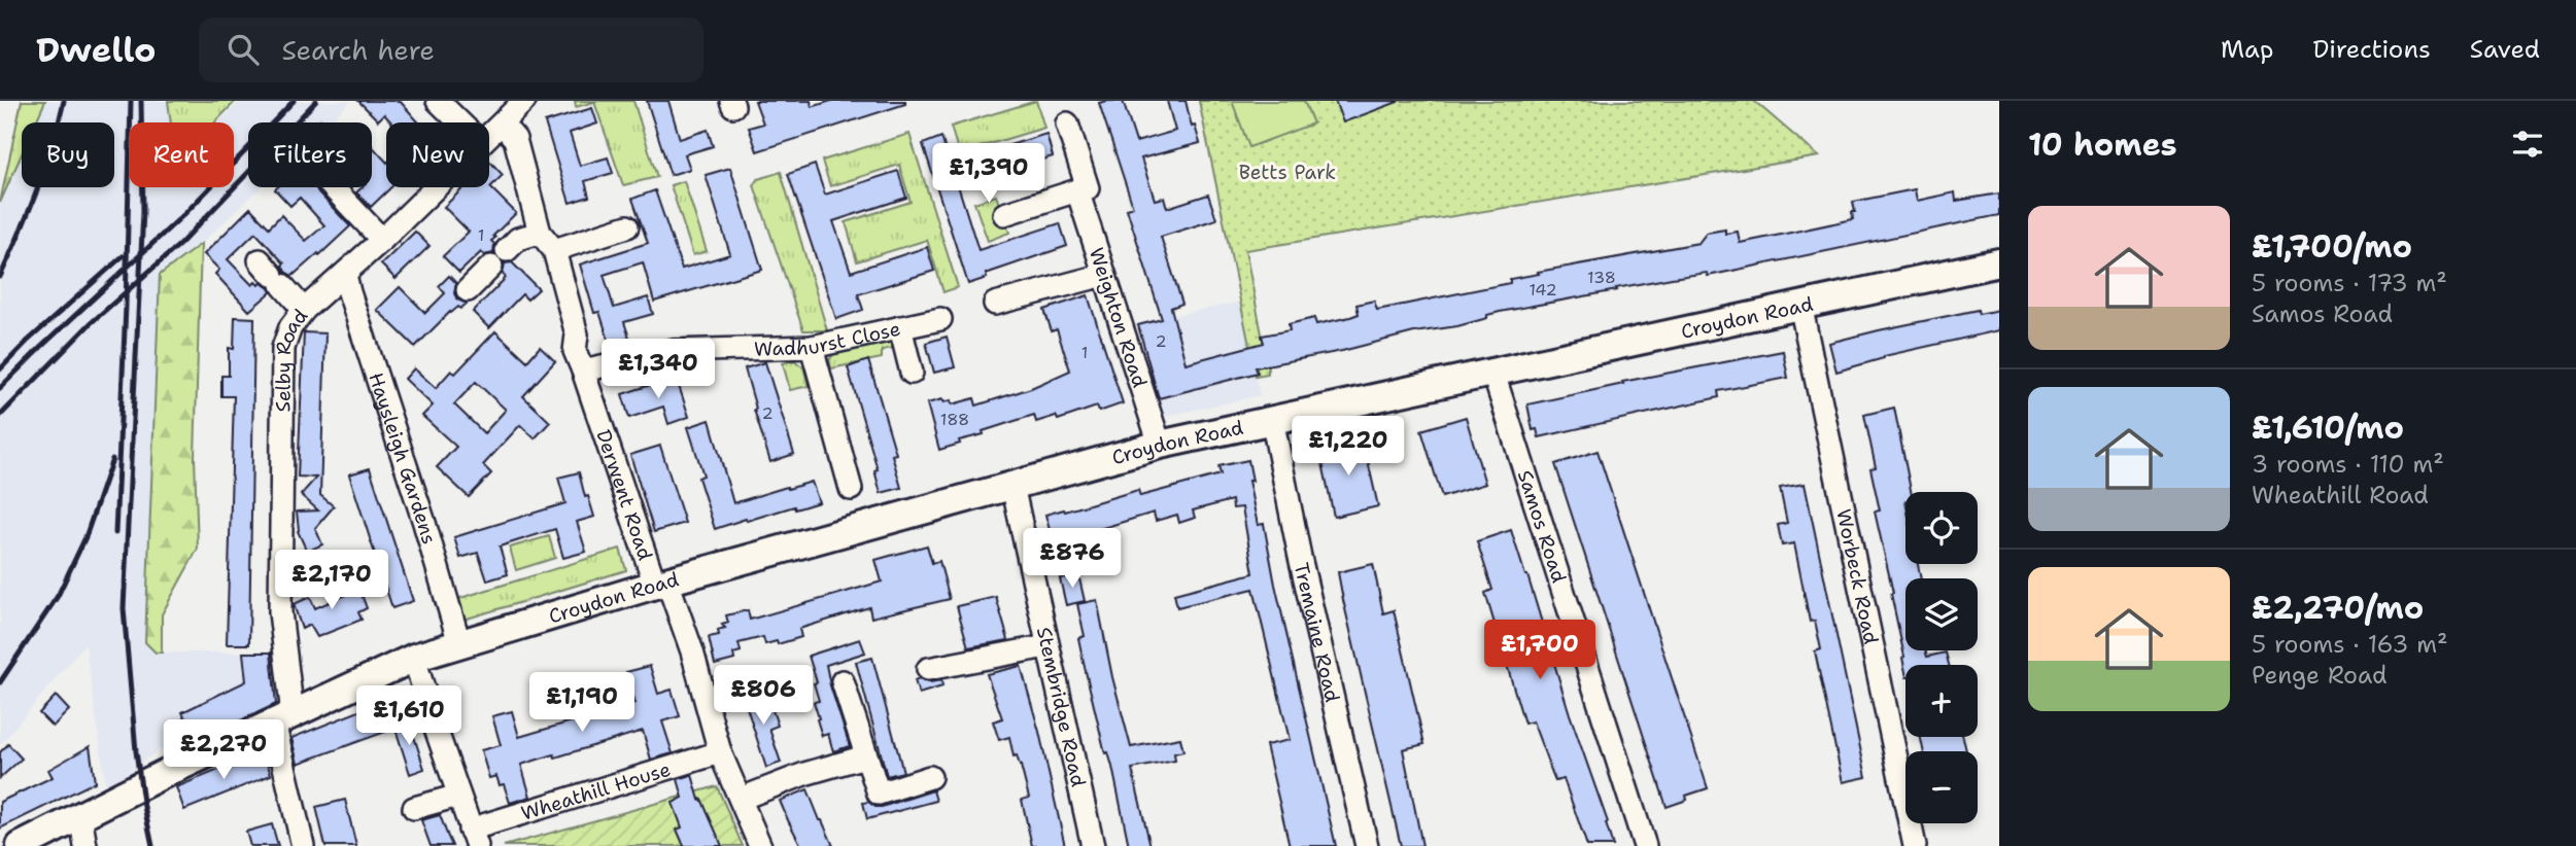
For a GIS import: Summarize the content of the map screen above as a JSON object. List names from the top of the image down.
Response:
{
  "streets": {
    "main road": ["Croydon Road"],
    "street": [
      "Weighton Road",
      "Wadhurst Close",
      "Selby Road",
      "Haysleigh Gardens",
      "Derwent Road",
      "Samos Road",
      "Worbeck Road",
      "Tremaine Road",
      "Stembridge Road",
      "Wheathill House"
    ]
  },
  "crossings": [
    ["Croydon Road", "Weighton Road"],
    ["Croydon Road", "Selby Road"],
    ["Croydon Road", "Haysleigh Gardens"],
    ["Croydon Road", "Derwent Road"],
    ["Croydon Road", "Samos Road"],
    ["Croydon Road", "Worbeck Road"],
    ["Croydon Road", "Tremaine Road"],
    ["Croydon Road", "Stembridge Road"],
    ["Wadhurst Close", "Derwent Road"],
    ["Selby Road", "Haysleigh Gardens"],
    ["Selby Road", "Derwent Road"],
    ["Derwent Road", "Wheathill House"]
  ],
  "parks": ["Betts Park"],
  "house_numbers": [
    "1",
    "138",
    "142",
    "2",
    "1",
    "2",
    "188"
  ],
  "page": {
    "header": "Dwello",
    "search": "Search here",
    "nav": ["Map", "Directions", "Saved"],
    "heading": "10 homes",
    "chip": [
      "Buy",
      "Rent",
      "Filters",
      "New"
    ],
    "price": [
      "£1,390",
      "£1,340",
      "£1,220",
      "£876",
      "£2,170",
      "£1,700",
      "£806",
      "£1,190",
      "£1,610",
      "£2,270"
    ],
    "list": [
      {
        "name": "£1,700/mo",
        "note": "5 rooms · 173 m² · Samos Road"
      },
      {
        "name": "£1,610/mo",
        "note": "3 rooms · 110 m² · Wheathill Road"
      },
      {
        "name": "£2,270/mo",
        "note": "5 rooms · 163 m² · Penge Road"
      }
    ],
    "map_buttons": ["+", "−"]
  }
}
